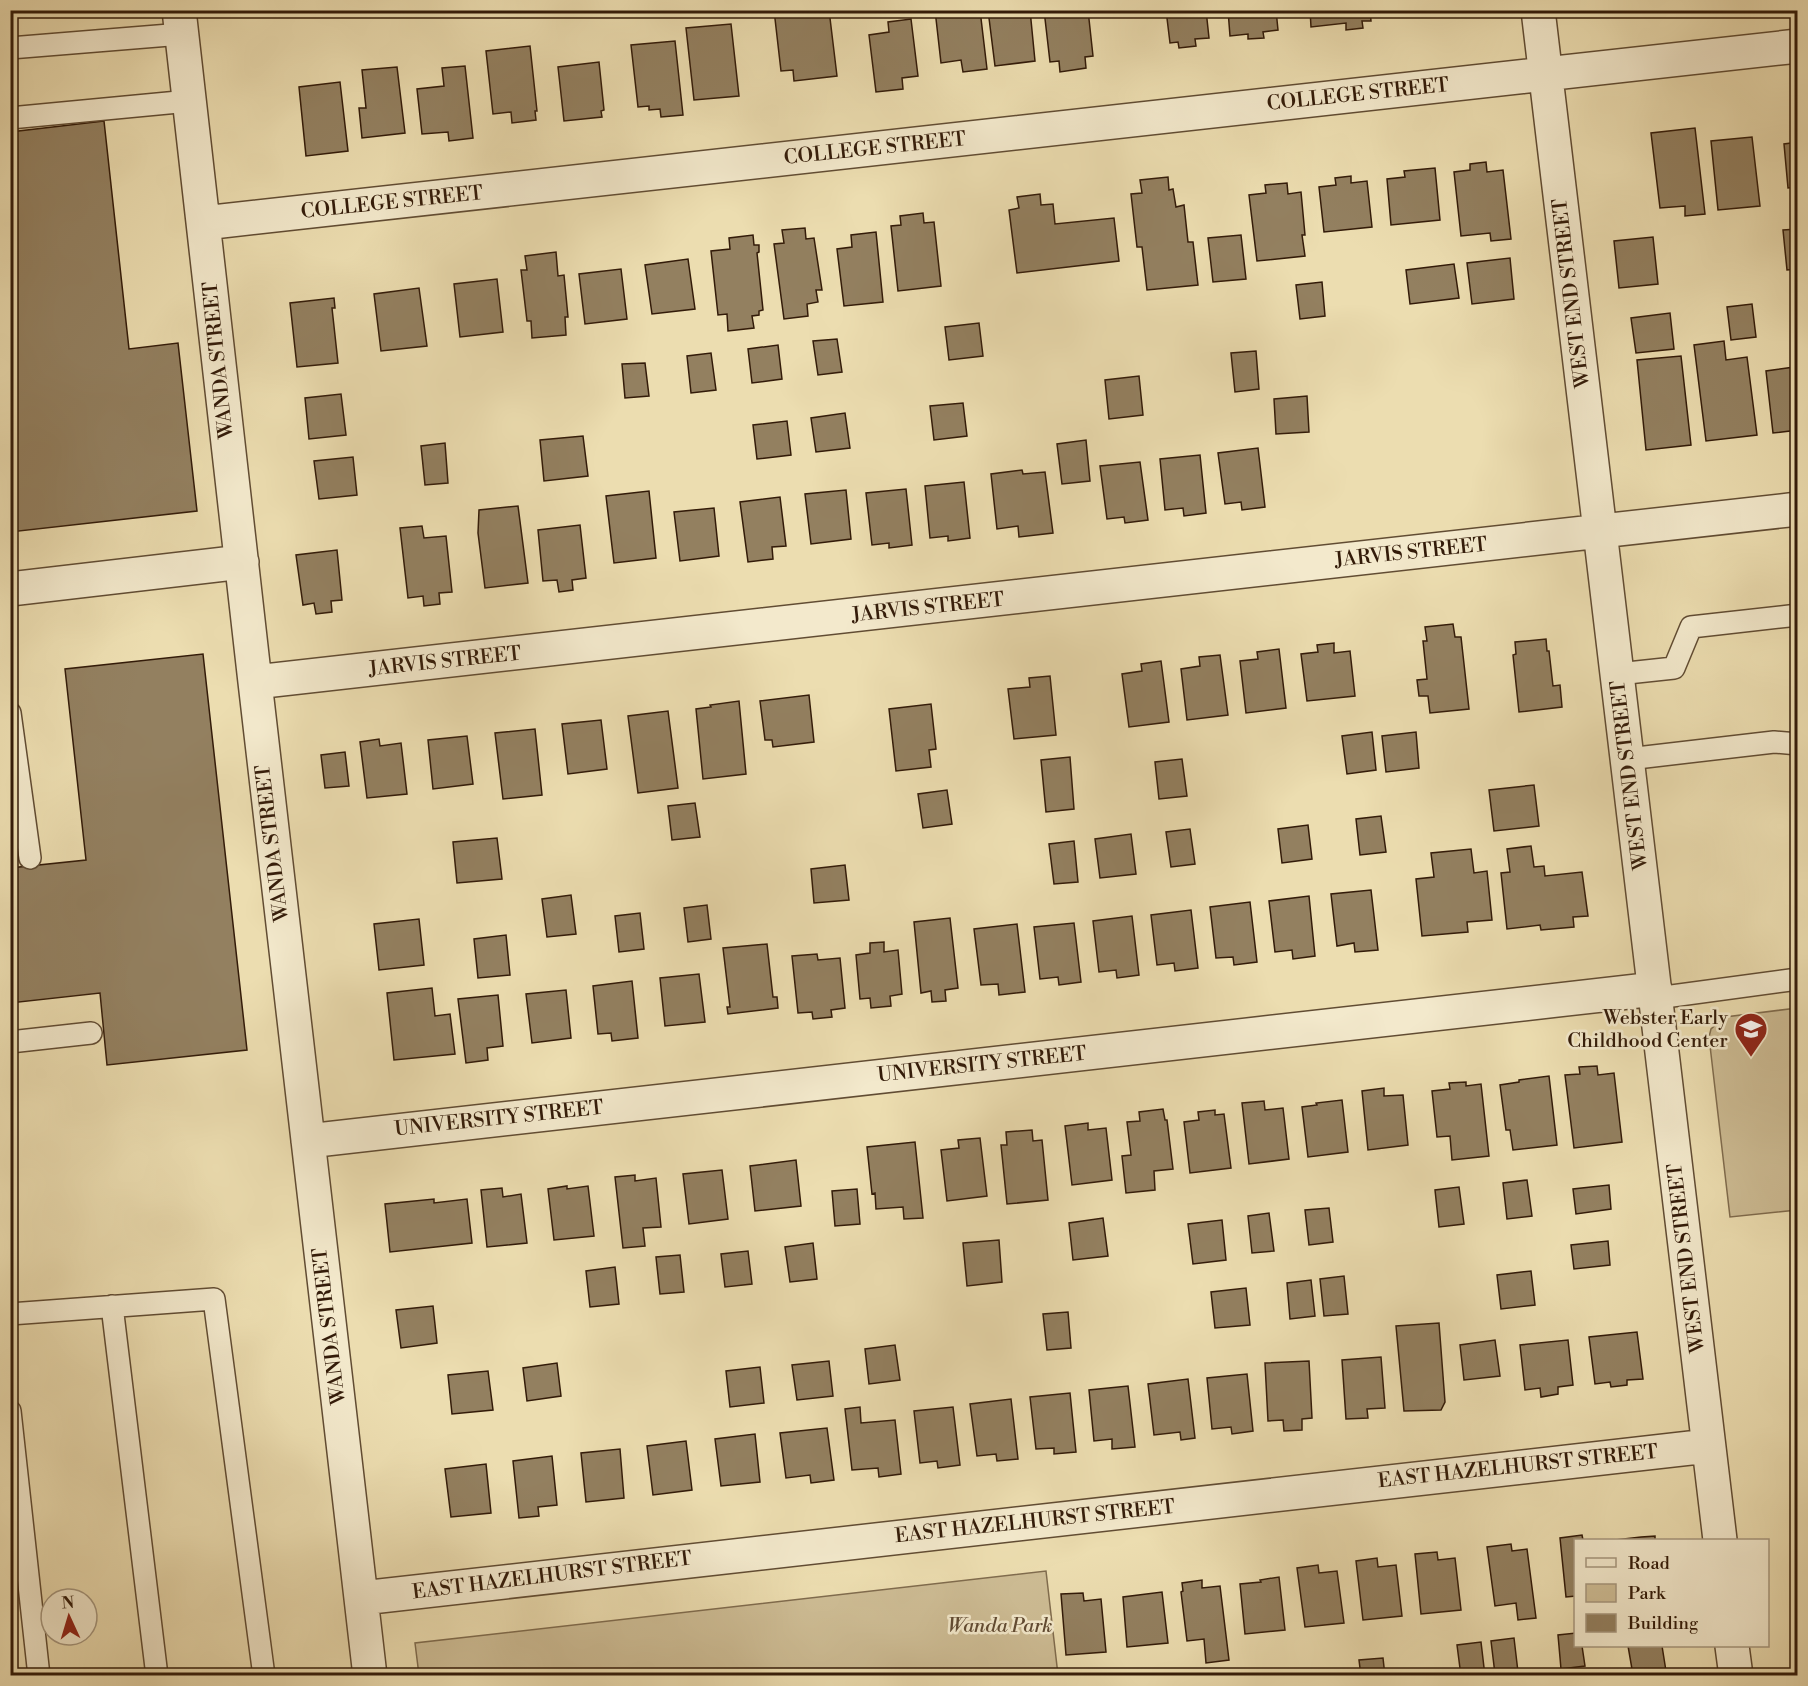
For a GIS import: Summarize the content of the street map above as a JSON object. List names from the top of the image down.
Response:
{
  "streets": {
    "street": [
      "COLLEGE STREET",
      "WEST END STREET",
      "WANDA STREET",
      "JARVIS STREET",
      "UNIVERSITY STREET",
      "EAST HAZELHURST STREET"
    ]
  },
  "crossings": [
    ["COLLEGE STREET", "WEST END STREET"],
    ["COLLEGE STREET", "WANDA STREET"],
    ["WEST END STREET", "JARVIS STREET"],
    ["WEST END STREET", "UNIVERSITY STREET"],
    ["WEST END STREET", "EAST HAZELHURST STREET"],
    ["WANDA STREET", "JARVIS STREET"],
    ["WANDA STREET", "UNIVERSITY STREET"],
    ["WANDA STREET", "EAST HAZELHURST STREET"]
  ],
  "parks": ["Wanda Park"],
  "places": {
    "school or university": ["Webster Early Childhood Center"]
  },
  "legend": ["Road", "Park", "Building"],
  "north": "top"
}
